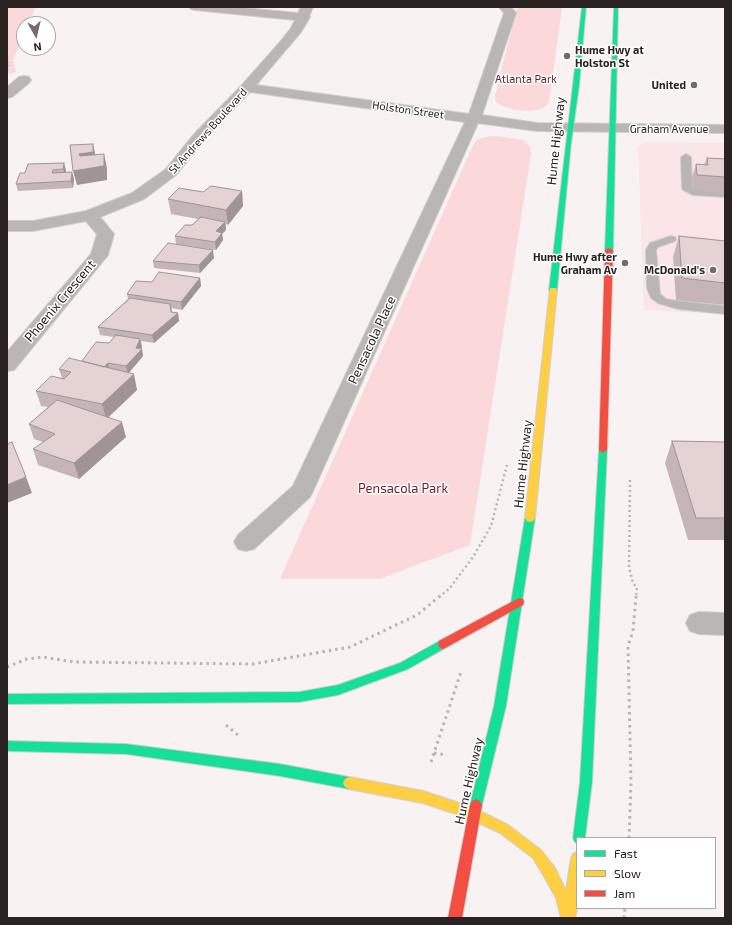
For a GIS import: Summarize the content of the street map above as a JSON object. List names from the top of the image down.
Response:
{
  "streets": {
    "highway": ["Hume Highway"],
    "street": [
      "Holston Street",
      "Graham Avenue",
      "St Andrews Boulevard",
      "Phoenix Crescent",
      "Pensacola Place"
    ]
  },
  "crossings": [
    ["Holston Street", "Graham Avenue"],
    ["Holston Street", "St Andrews Boulevard"],
    ["Holston Street", "Hume Highway"],
    ["Holston Street", "Pensacola Place"],
    ["Graham Avenue", "Hume Highway"],
    ["St Andrews Boulevard", "Phoenix Crescent"]
  ],
  "parks": ["Atlanta Park", "Pensacola Park"],
  "places": [
    "Hume Hwy at Holston St",
    "United",
    "Hume Hwy after Graham Av",
    "McDonald's"
  ],
  "legend": ["Fast", "Slow", "Jam"],
  "north": "bottom"
}
